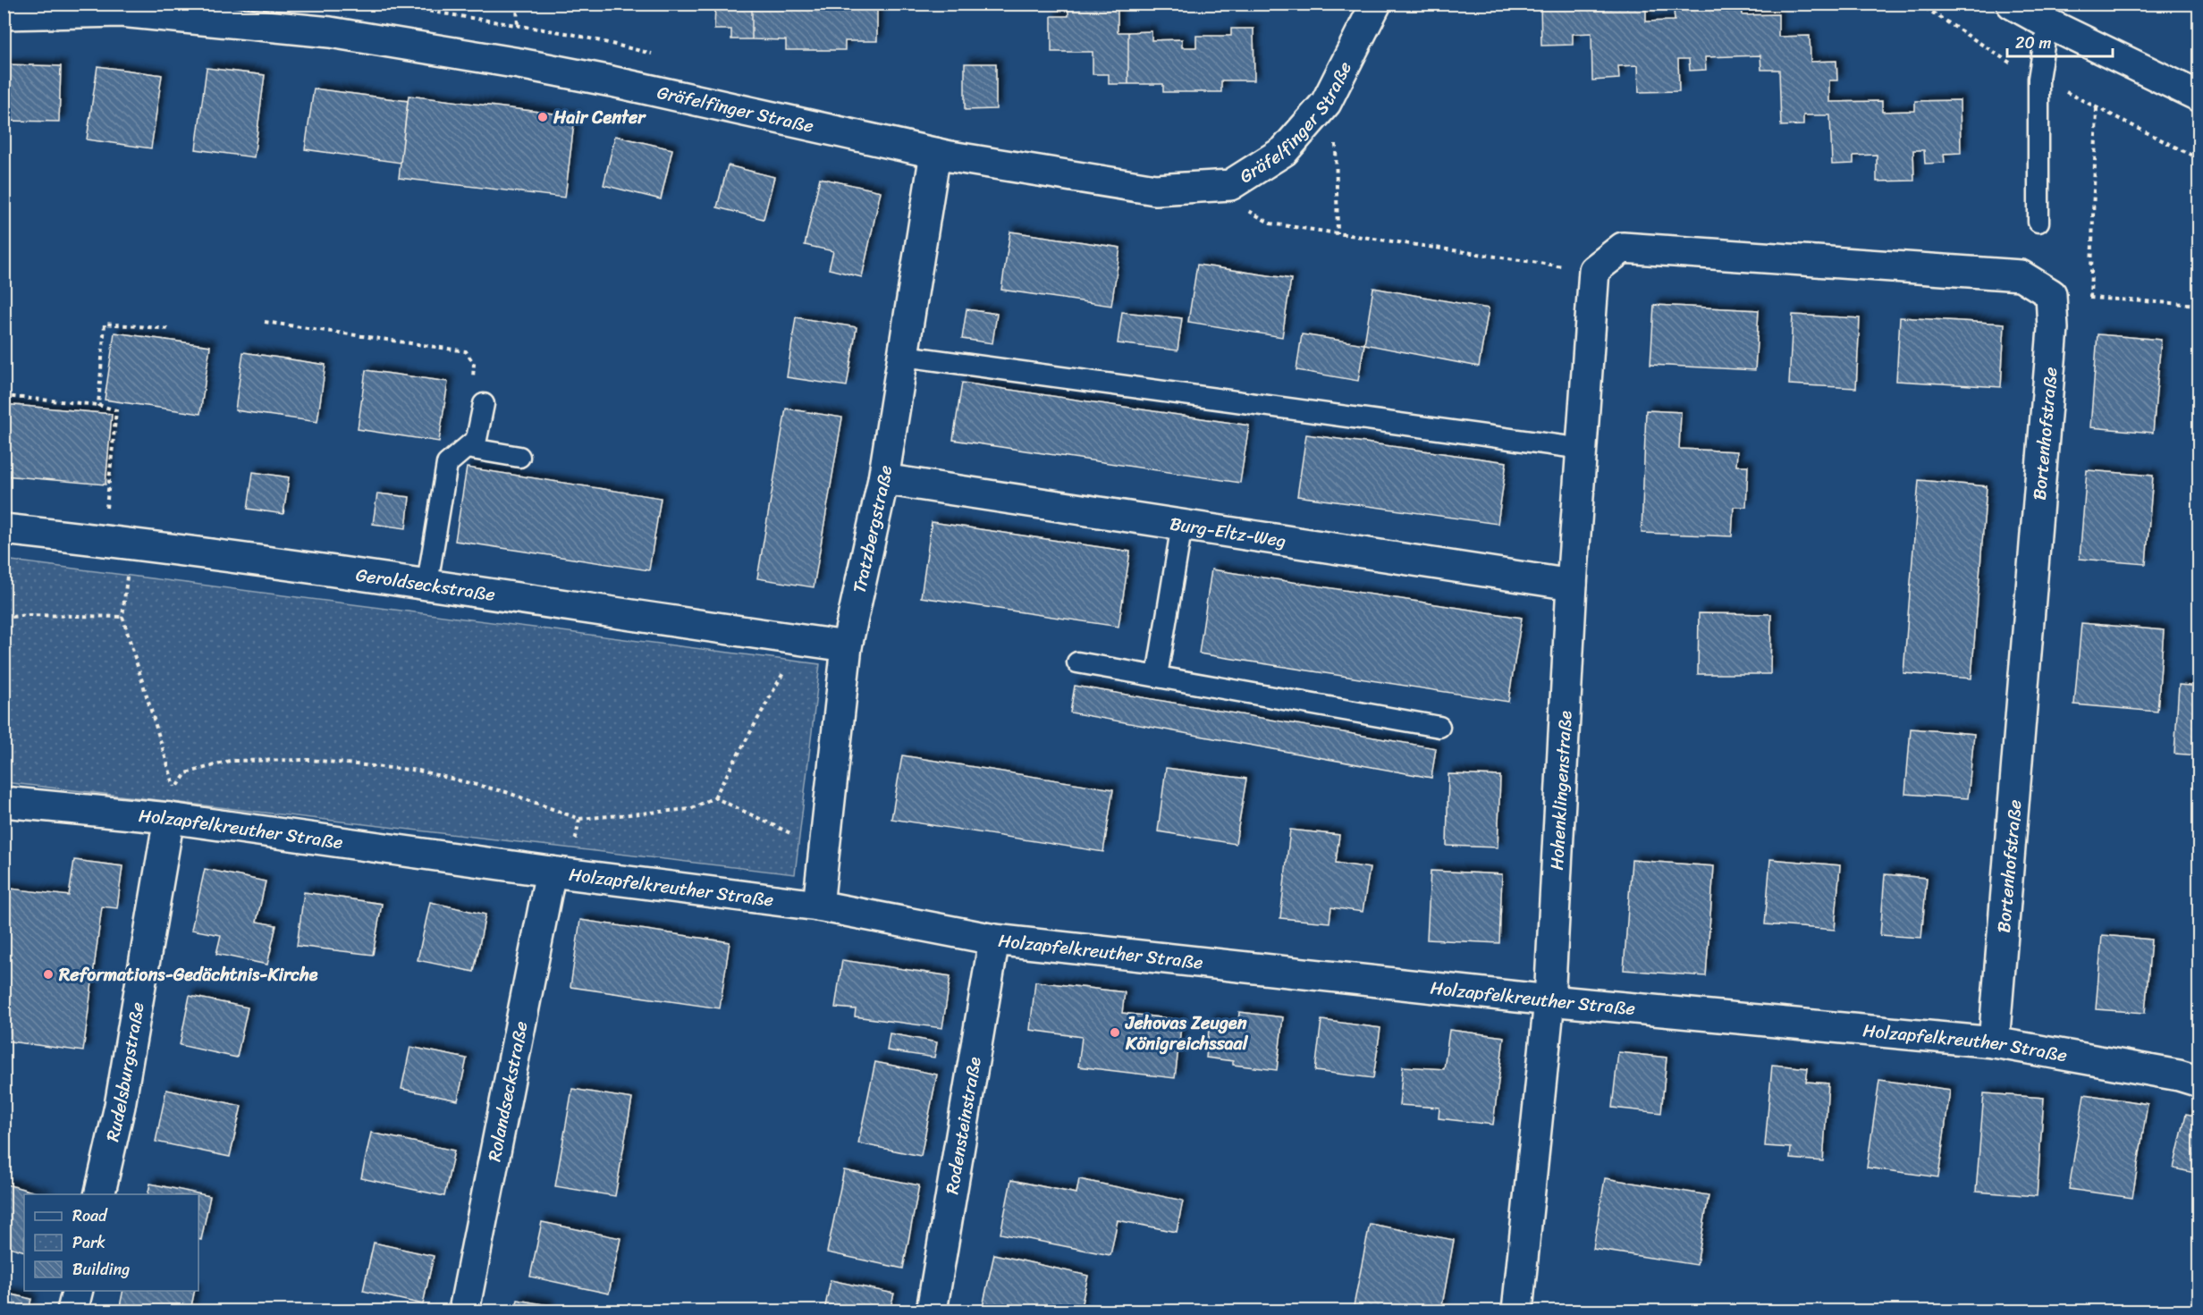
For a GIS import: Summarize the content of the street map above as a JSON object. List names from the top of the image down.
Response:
{
  "streets": {
    "street": [
      "Gräfelfinger Straße",
      "Bortenhofstraße",
      "Tratzbergstraße",
      "Burg-Eltz-Weg",
      "Geroldseckstraße",
      "Hohenklingenstraße",
      "Holzapfelkreuther Straße",
      "Rudelsburgstraße",
      "Rolandseckstraße",
      "Rodensteinstraße"
    ]
  },
  "crossings": [
    ["Gräfelfinger Straße", "Tratzbergstraße"],
    ["Bortenhofstraße", "Holzapfelkreuther Straße"],
    ["Tratzbergstraße", "Burg-Eltz-Weg"],
    ["Tratzbergstraße", "Geroldseckstraße"],
    ["Tratzbergstraße", "Holzapfelkreuther Straße"],
    ["Burg-Eltz-Weg", "Hohenklingenstraße"],
    ["Hohenklingenstraße", "Holzapfelkreuther Straße"],
    ["Holzapfelkreuther Straße", "Rudelsburgstraße"],
    ["Holzapfelkreuther Straße", "Rolandseckstraße"],
    ["Holzapfelkreuther Straße", "Rodensteinstraße"]
  ],
  "places": ["Hair Center", "Reformations-Gedächtnis-Kirche", "Jehovas Zeugen Königreichssaal"],
  "legend": ["Road", "Park", "Building"],
  "scale_bar": "20 m"
}
